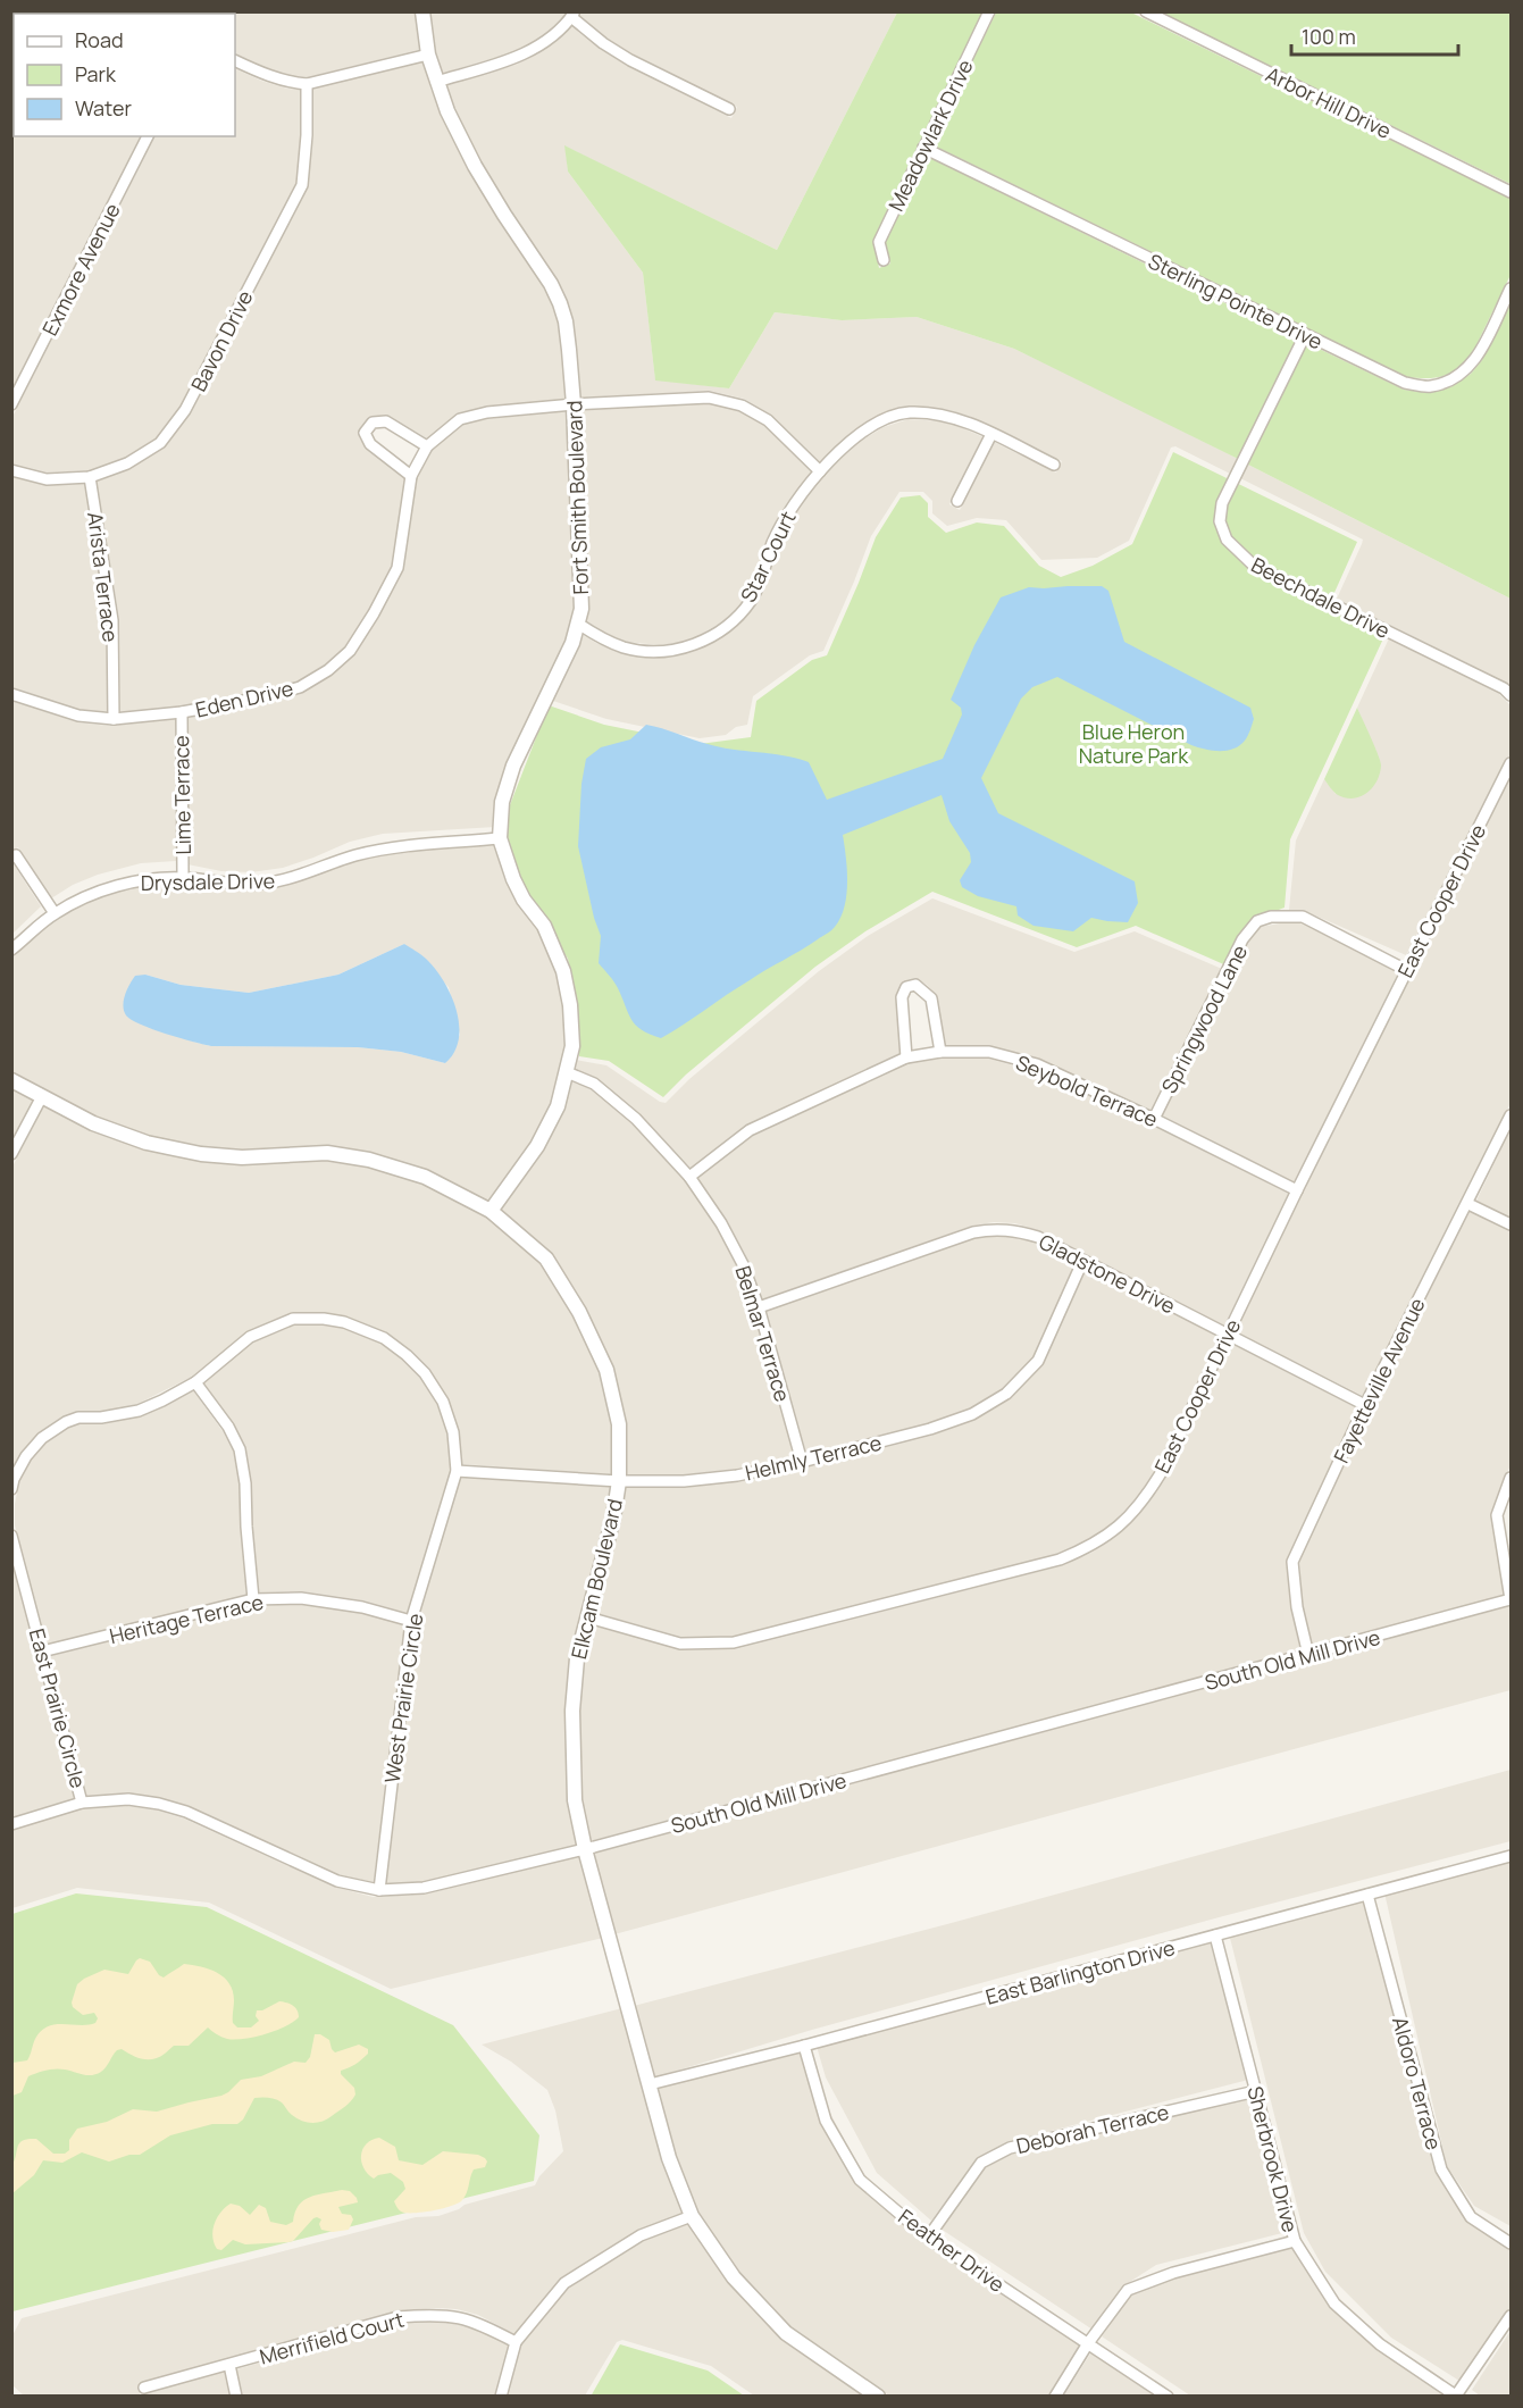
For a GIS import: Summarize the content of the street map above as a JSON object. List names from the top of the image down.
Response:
{
  "streets": {
    "street": [
      "Arbor Hill Drive",
      "Meadowlark Drive",
      "Exmore Avenue",
      "Sterling Pointe Drive",
      "Bavon Drive",
      "Fort Smith Boulevard",
      "Star Court",
      "Arista Terrace",
      "Beechdale Drive",
      "Eden Drive",
      "Lime Terrace",
      "Drysdale Drive",
      "East Cooper Drive",
      "Springwood Lane",
      "Seybold Terrace",
      "Gladstone Drive",
      "Belmar Terrace",
      "Fayetteville Avenue",
      "Helmly Terrace",
      "Elkcam Boulevard",
      "Heritage Terrace",
      "South Old Mill Drive",
      "West Prairie Circle",
      "East Prairie Circle",
      "East Barlington Drive",
      "Aldoro Terrace",
      "Deborah Terrace",
      "Sherbrook Drive",
      "Feather Drive",
      "Merrifield Court"
    ]
  },
  "crossings": [
    ["Meadowlark Drive", "Sterling Pointe Drive"],
    ["Sterling Pointe Drive", "Beechdale Drive"],
    ["Bavon Drive", "Arista Terrace"],
    ["Fort Smith Boulevard", "Star Court"],
    ["Fort Smith Boulevard", "Eden Drive"],
    ["Fort Smith Boulevard", "Drysdale Drive"],
    ["Fort Smith Boulevard", "Belmar Terrace"],
    ["Fort Smith Boulevard", "Elkcam Boulevard"],
    ["Star Court", "Eden Drive"],
    ["Arista Terrace", "Eden Drive"],
    ["Eden Drive", "Lime Terrace"],
    ["Lime Terrace", "Drysdale Drive"],
    ["East Cooper Drive", "Springwood Lane"],
    ["East Cooper Drive", "Seybold Terrace"],
    ["East Cooper Drive", "Gladstone Drive"],
    ["East Cooper Drive", "Elkcam Boulevard"],
    ["Springwood Lane", "Seybold Terrace"],
    ["Seybold Terrace", "Belmar Terrace"],
    ["Gladstone Drive", "Belmar Terrace"],
    ["Gladstone Drive", "Fayetteville Avenue"],
    ["Gladstone Drive", "Helmly Terrace"],
    ["Belmar Terrace", "Helmly Terrace"],
    ["Fayetteville Avenue", "South Old Mill Drive"],
    ["Helmly Terrace", "Elkcam Boulevard"],
    ["Helmly Terrace", "West Prairie Circle"],
    ["Elkcam Boulevard", "South Old Mill Drive"],
    ["Elkcam Boulevard", "East Barlington Drive"],
    ["Heritage Terrace", "West Prairie Circle"],
    ["Heritage Terrace", "East Prairie Circle"],
    ["South Old Mill Drive", "West Prairie Circle"],
    ["South Old Mill Drive", "East Prairie Circle"],
    ["East Barlington Drive", "Aldoro Terrace"],
    ["East Barlington Drive", "Sherbrook Drive"],
    ["East Barlington Drive", "Feather Drive"],
    ["Deborah Terrace", "Sherbrook Drive"],
    ["Deborah Terrace", "Feather Drive"]
  ],
  "parks": ["Blue Heron Nature Park"],
  "legend": ["Road", "Park", "Water"],
  "scale_bar": "100 m"
}
